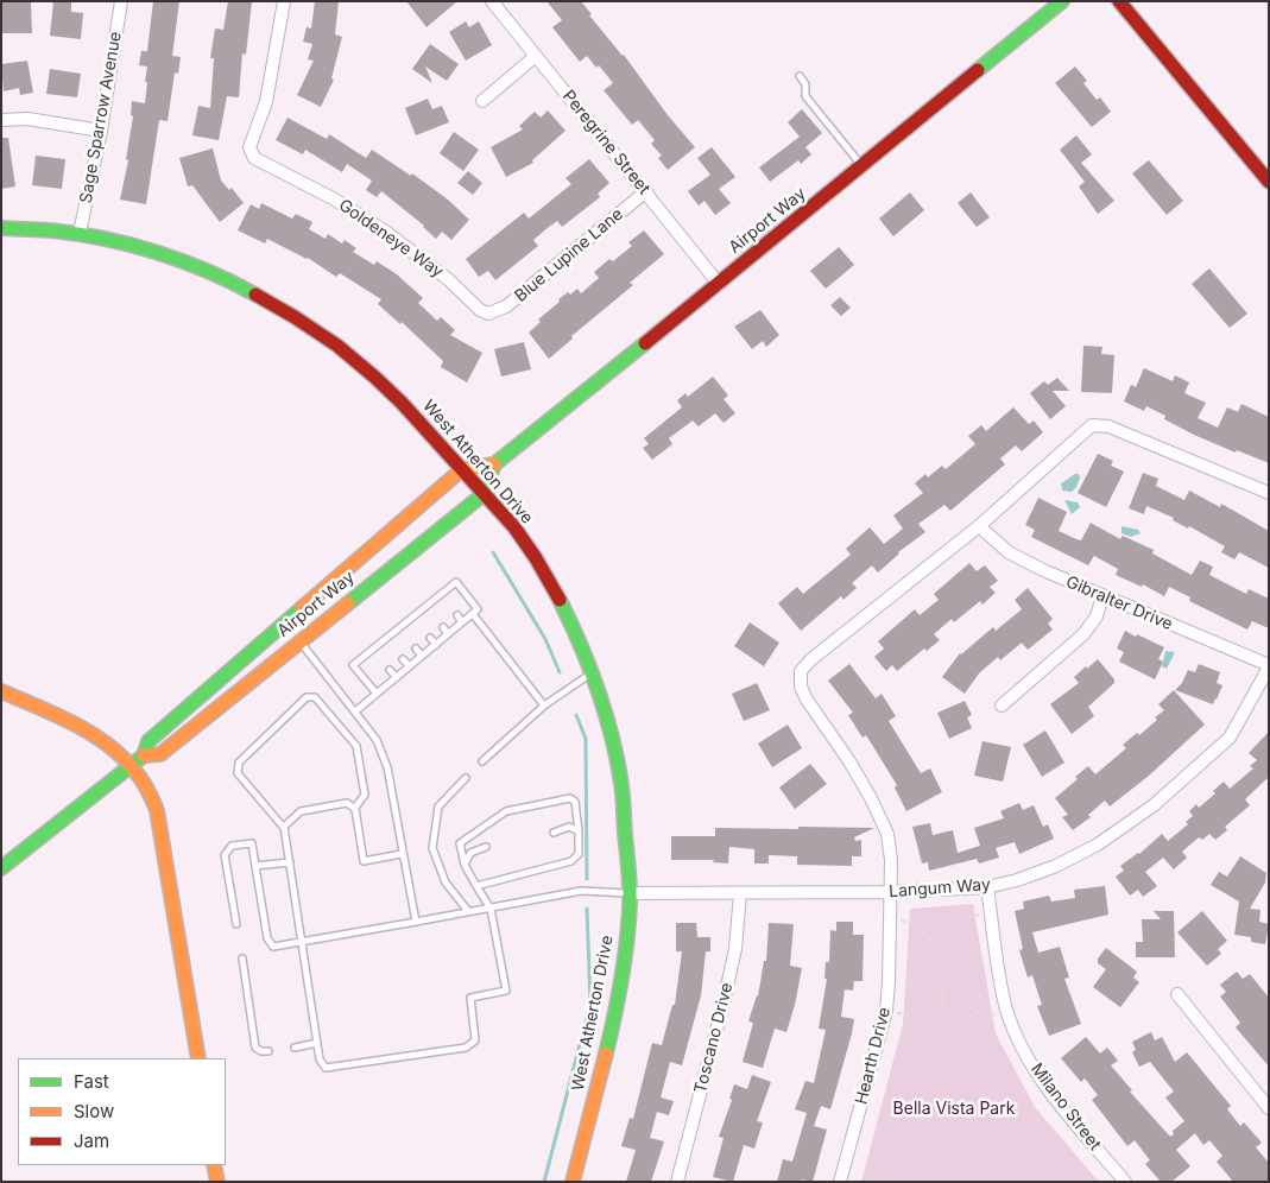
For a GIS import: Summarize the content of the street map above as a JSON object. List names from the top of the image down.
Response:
{
  "streets": {
    "main road": ["Airport Way", "West Atherton Drive"],
    "street": [
      "Sage Sparrow Avenue",
      "Peregrine Street",
      "Goldeneye Way",
      "Blue Lupine Lane",
      "Gibralter Drive",
      "Langum Way",
      "Toscano Drive",
      "Hearth Drive",
      "Milano Street"
    ]
  },
  "crossings": [
    ["Sage Sparrow Avenue", "West Atherton Drive"],
    ["Peregrine Street", "Airport Way"],
    ["Peregrine Street", "Blue Lupine Lane"],
    ["Airport Way", "West Atherton Drive"],
    ["Goldeneye Way", "Blue Lupine Lane"],
    ["West Atherton Drive", "Langum Way"],
    ["Gibralter Drive", "Langum Way"],
    ["Gibralter Drive", "Hearth Drive"],
    ["Langum Way", "Toscano Drive"],
    ["Langum Way", "Hearth Drive"],
    ["Langum Way", "Milano Street"]
  ],
  "parks": ["Bella Vista Park"],
  "legend": ["Fast", "Slow", "Jam"]
}
